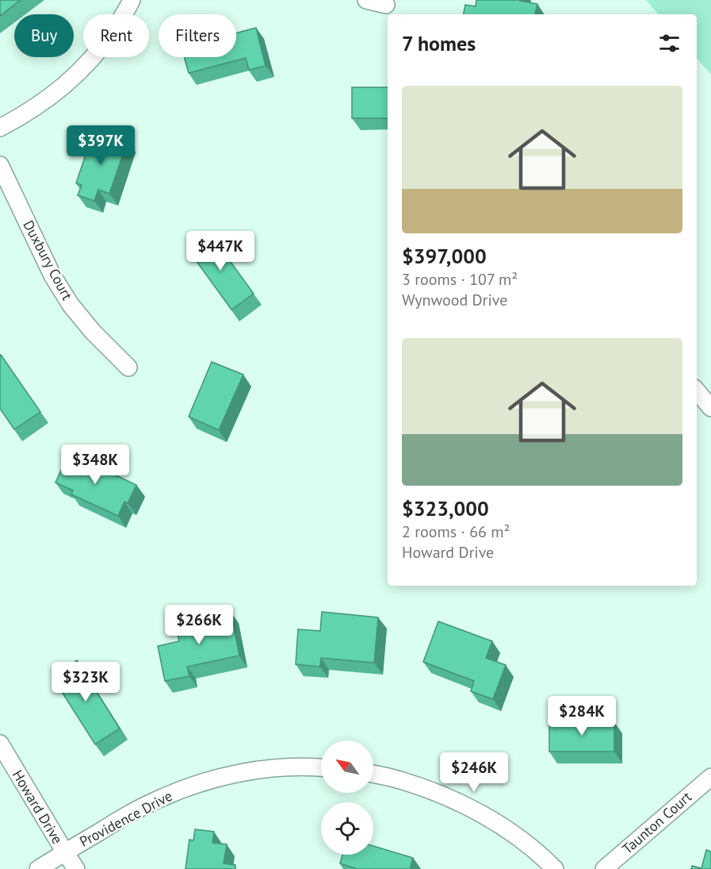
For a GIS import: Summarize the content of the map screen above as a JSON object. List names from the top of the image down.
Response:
{
  "streets": {
    "street": [
      "Duxbury Court",
      "Howard Drive",
      "Providence Drive",
      "Taunton Court"
    ]
  },
  "crossings": [
    ["Howard Drive", "Providence Drive"]
  ],
  "north": "top left",
  "page": {
    "chip": ["Buy", "Rent", "Filters"],
    "heading": "7 homes",
    "list": [
      {
        "name": "$397,000",
        "note": "3 rooms · 107 m² · Wynwood Drive"
      },
      {
        "name": "$323,000",
        "note": "2 rooms · 66 m² · Howard Drive"
      }
    ],
    "price": [
      "$397K",
      "$447K",
      "$348K",
      "$266K",
      "$323K",
      "$284K",
      "$246K"
    ]
  }
}
